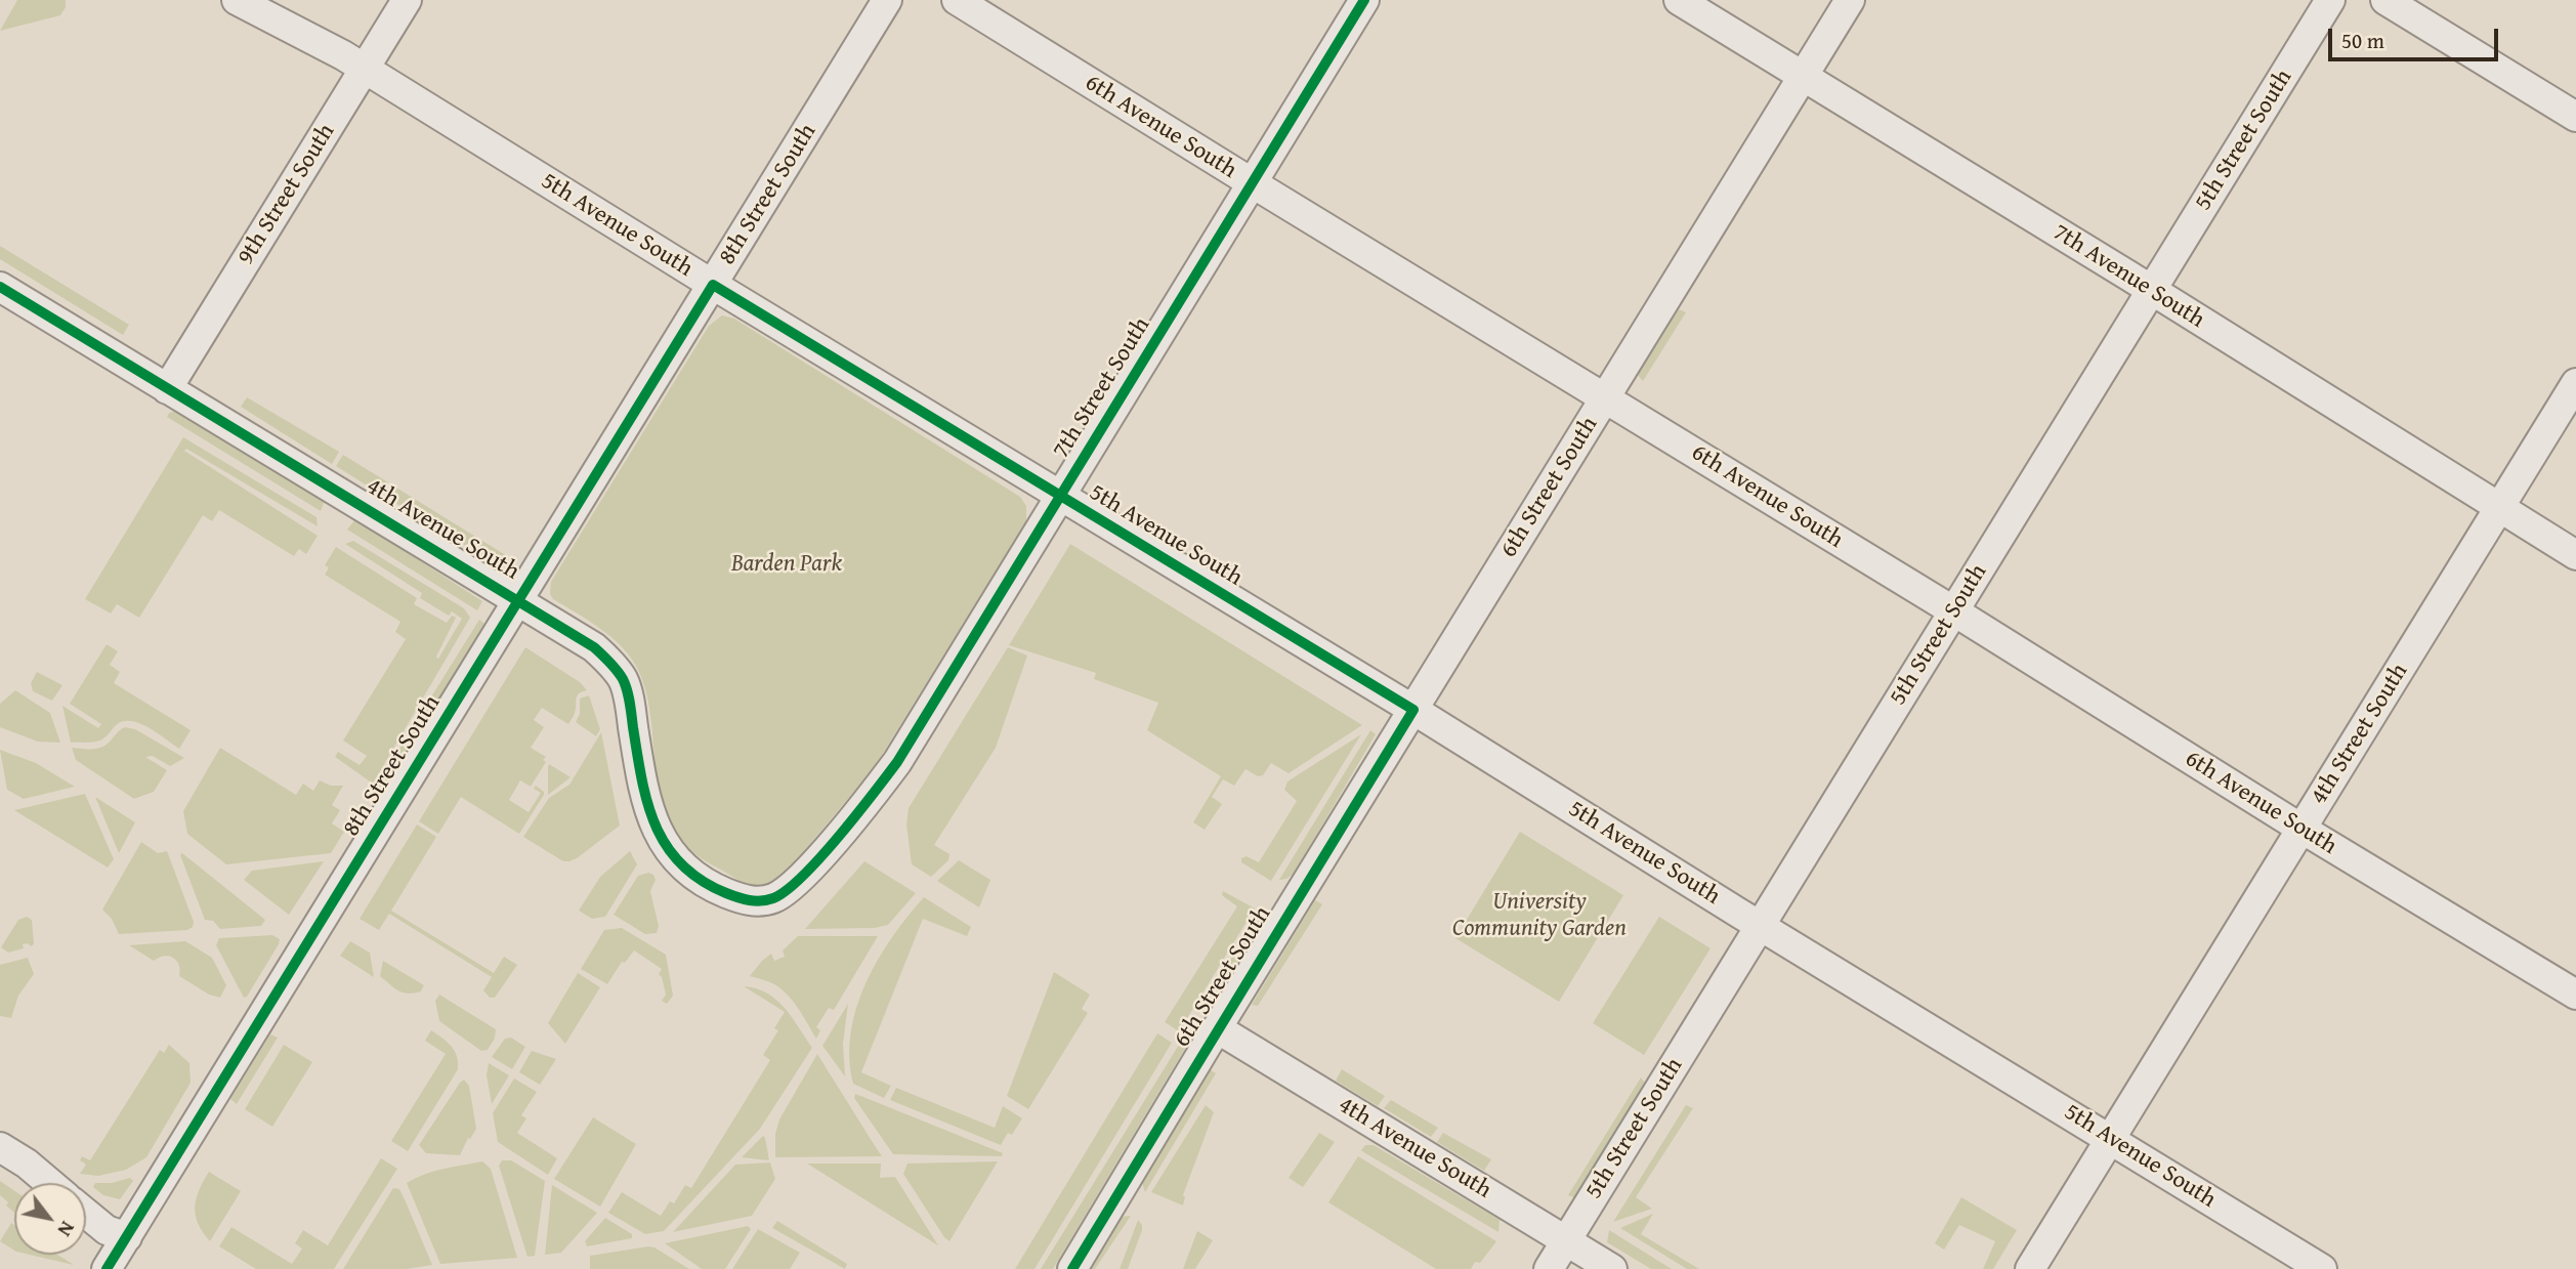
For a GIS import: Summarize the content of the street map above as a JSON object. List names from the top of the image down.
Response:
{
  "streets": {
    "street": [
      "6th Avenue South",
      "5th Street South",
      "9th Street South",
      "8th Street South",
      "5th Avenue South",
      "7th Avenue South",
      "7th Street South",
      "6th Street South",
      "4th Avenue South",
      "4th Street South"
    ]
  },
  "crossings": [
    ["6th Avenue South", "5th Street South"],
    ["6th Avenue South", "7th Street South"],
    ["6th Avenue South", "6th Street South"],
    ["6th Avenue South", "4th Street South"],
    ["5th Street South", "5th Avenue South"],
    ["5th Street South", "7th Avenue South"],
    ["5th Street South", "4th Avenue South"],
    ["9th Street South", "5th Avenue South"],
    ["9th Street South", "4th Avenue South"],
    ["8th Street South", "5th Avenue South"],
    ["8th Street South", "4th Avenue South"],
    ["5th Avenue South", "7th Street South"],
    ["5th Avenue South", "6th Street South"],
    ["5th Avenue South", "4th Street South"],
    ["7th Avenue South", "6th Street South"],
    ["7th Avenue South", "4th Street South"],
    ["7th Street South", "4th Avenue South"],
    ["6th Street South", "4th Avenue South"]
  ],
  "parks": ["Barden Park", "University Community Garden"],
  "scale_bar": "50 m",
  "north": "bottom right"
}
